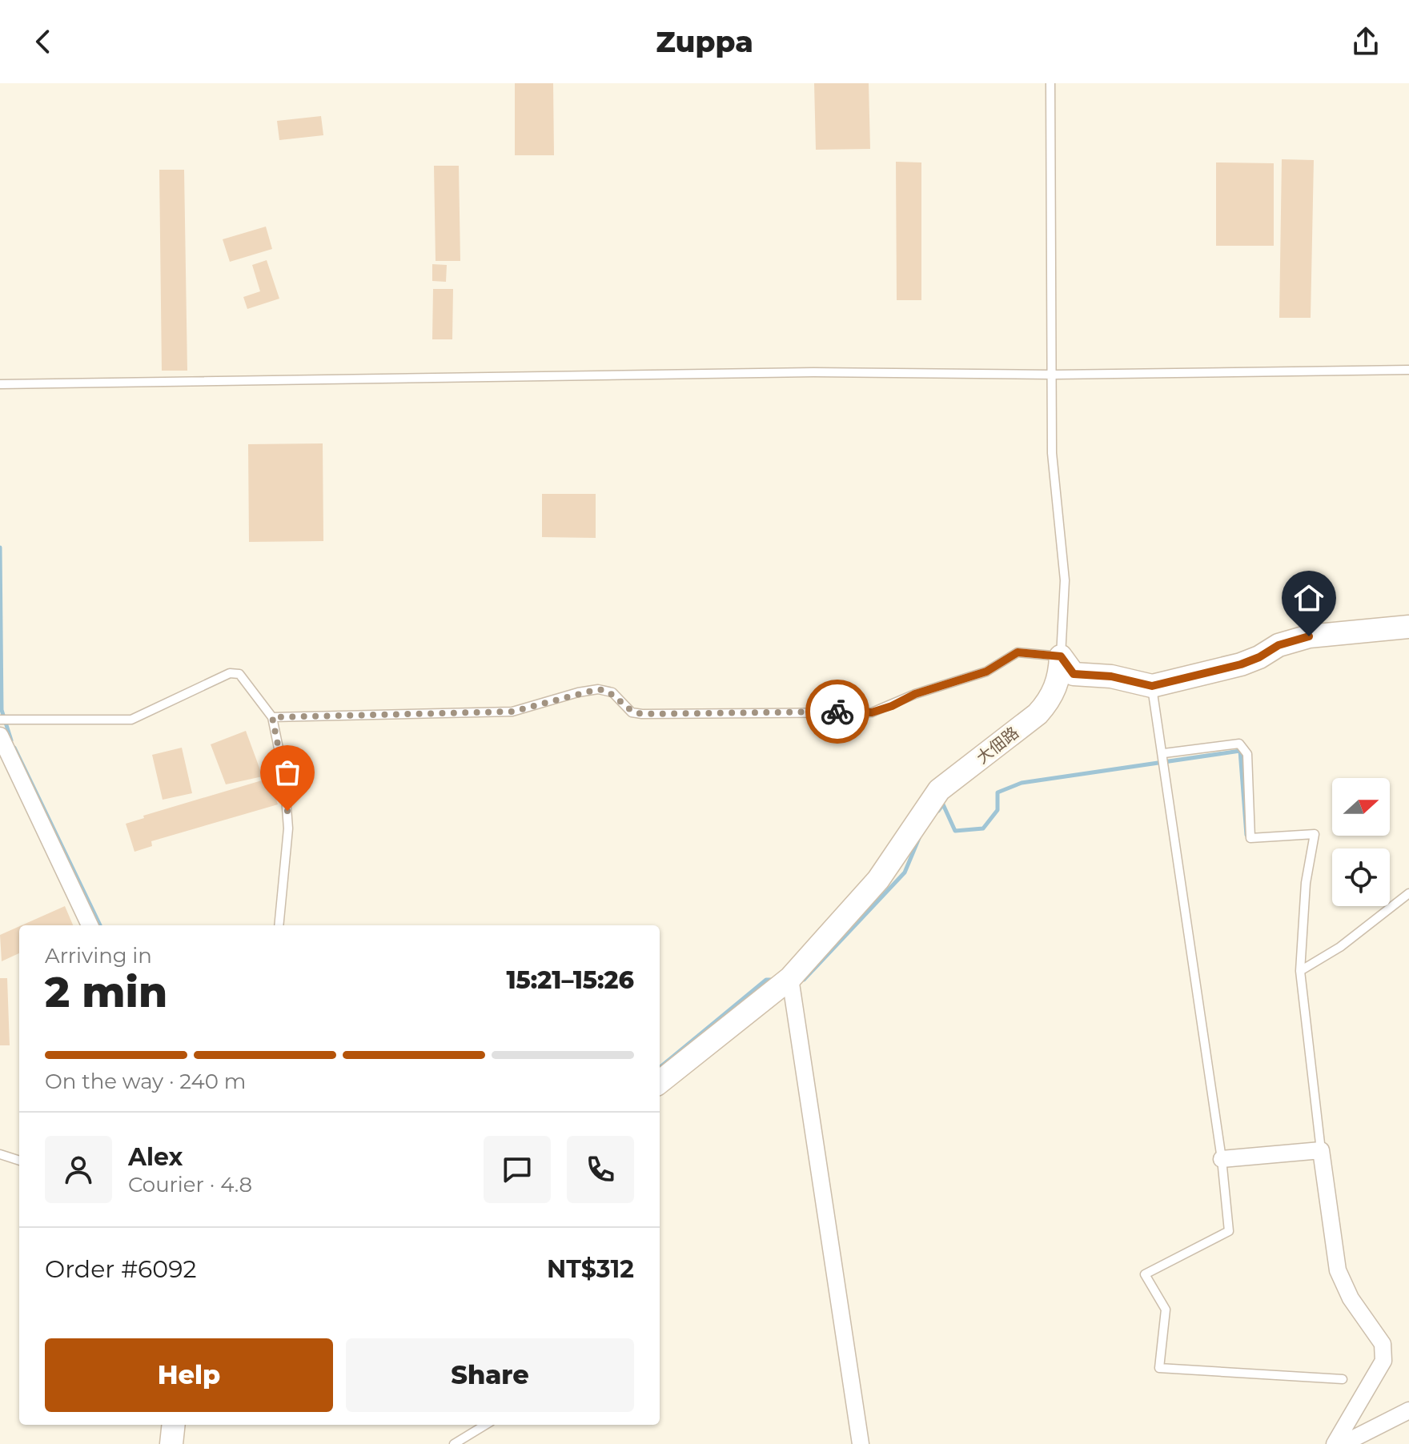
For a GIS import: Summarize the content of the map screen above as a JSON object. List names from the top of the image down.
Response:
{
  "streets": {
    "street": ["大佃路"]
  },
  "north": "right",
  "page": {
    "header": "Zuppa",
    "heading": ["2 min", "Arriving in", "15:21–15:26"],
    "panel": [
      "Alex",
      "Courier · 4.8",
      "Order #6092",
      "NT$312"
    ],
    "bar": "On the way · 240 m",
    "buttons": ["Help", "Share"]
  }
}
